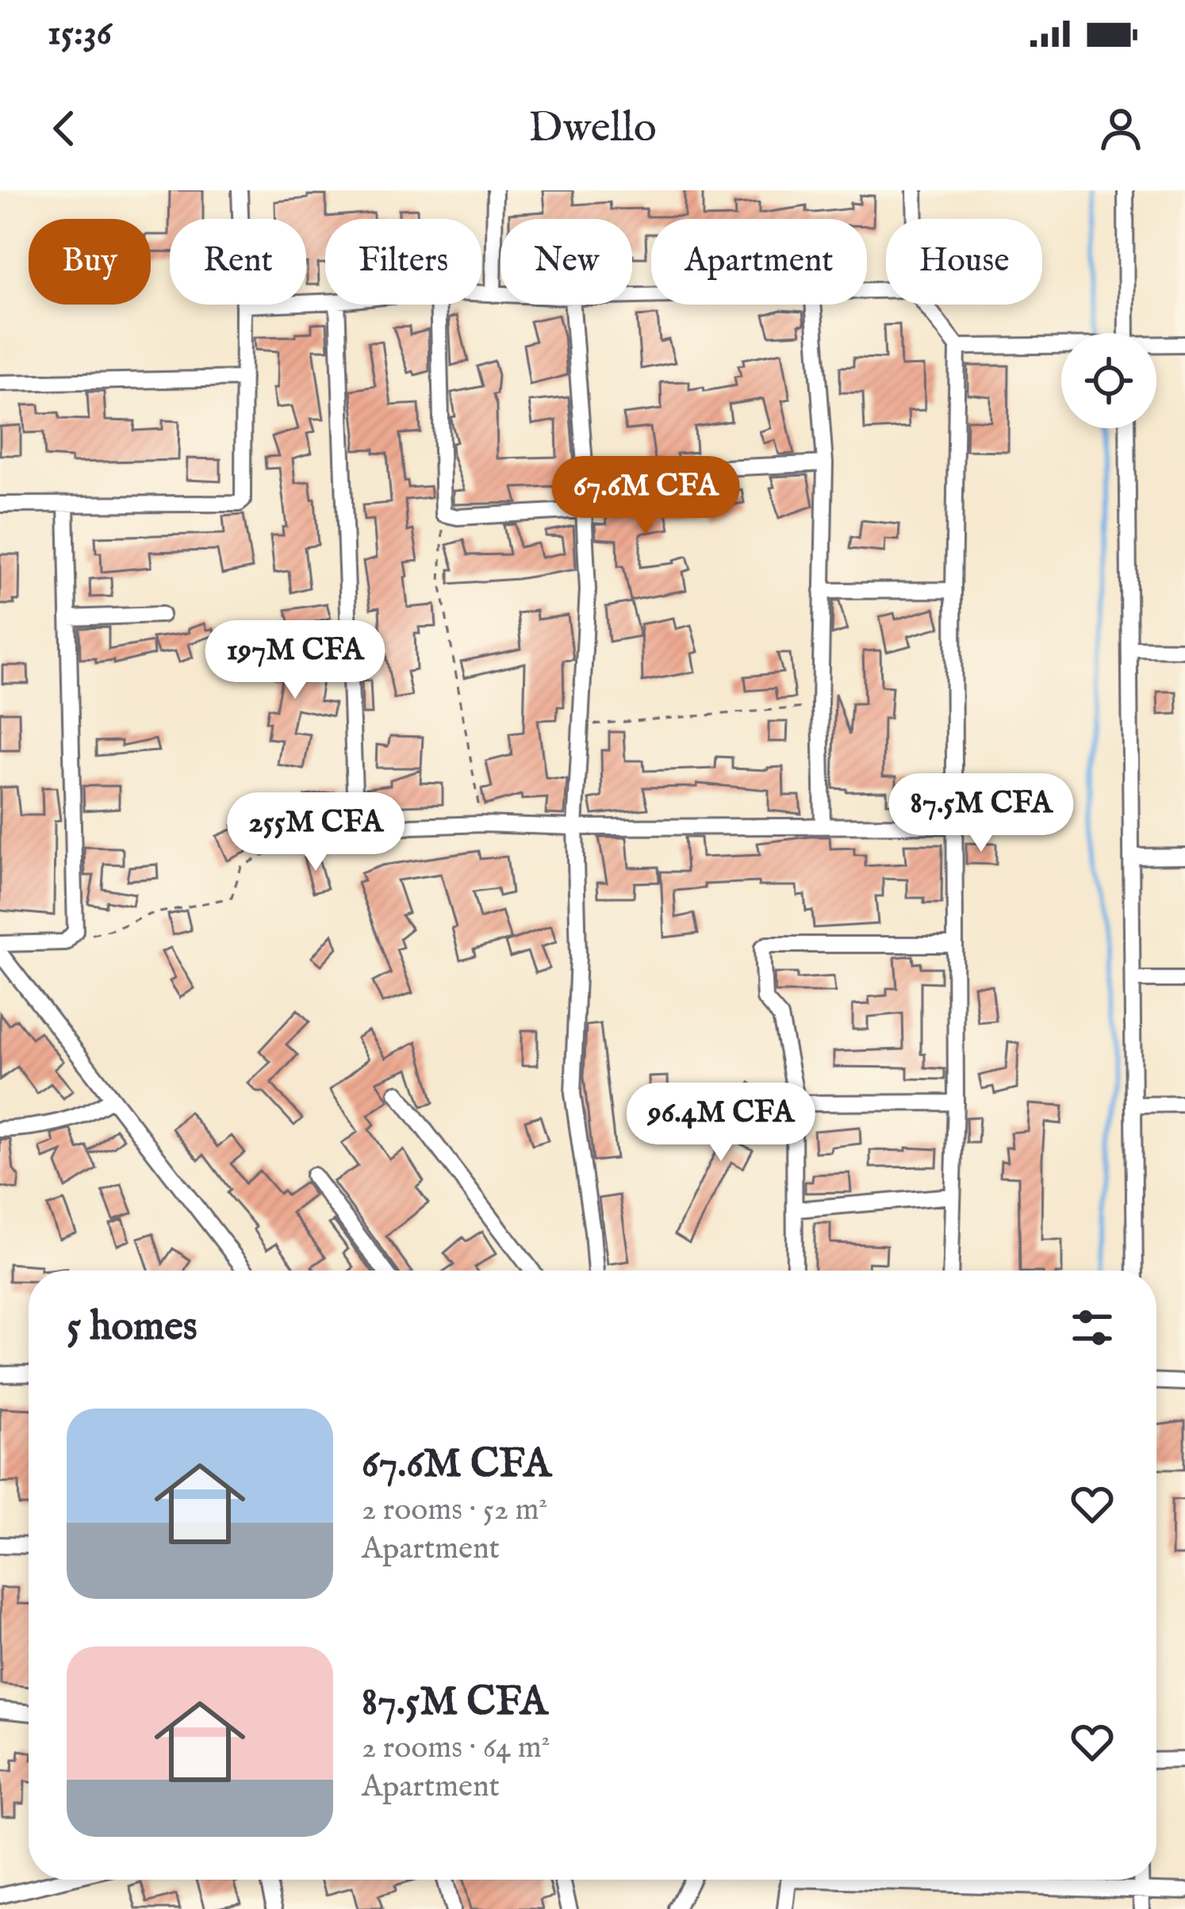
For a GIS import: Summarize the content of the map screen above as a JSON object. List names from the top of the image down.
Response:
{
  "page": {
    "status": "15:36",
    "header": "Dwello",
    "chip": [
      "Buy",
      "Rent",
      "Filters",
      "New",
      "Apartment",
      "House"
    ],
    "price": [
      "67.6M CFA",
      "197M CFA",
      "87.5M CFA",
      "255M CFA",
      "96.4M CFA"
    ],
    "heading": "5 homes",
    "list": [
      {
        "name": "67.6M CFA",
        "note": "2 rooms · 52 m² · Apartment"
      },
      {
        "name": "87.5M CFA",
        "note": "2 rooms · 64 m² · Apartment"
      }
    ]
  }
}
